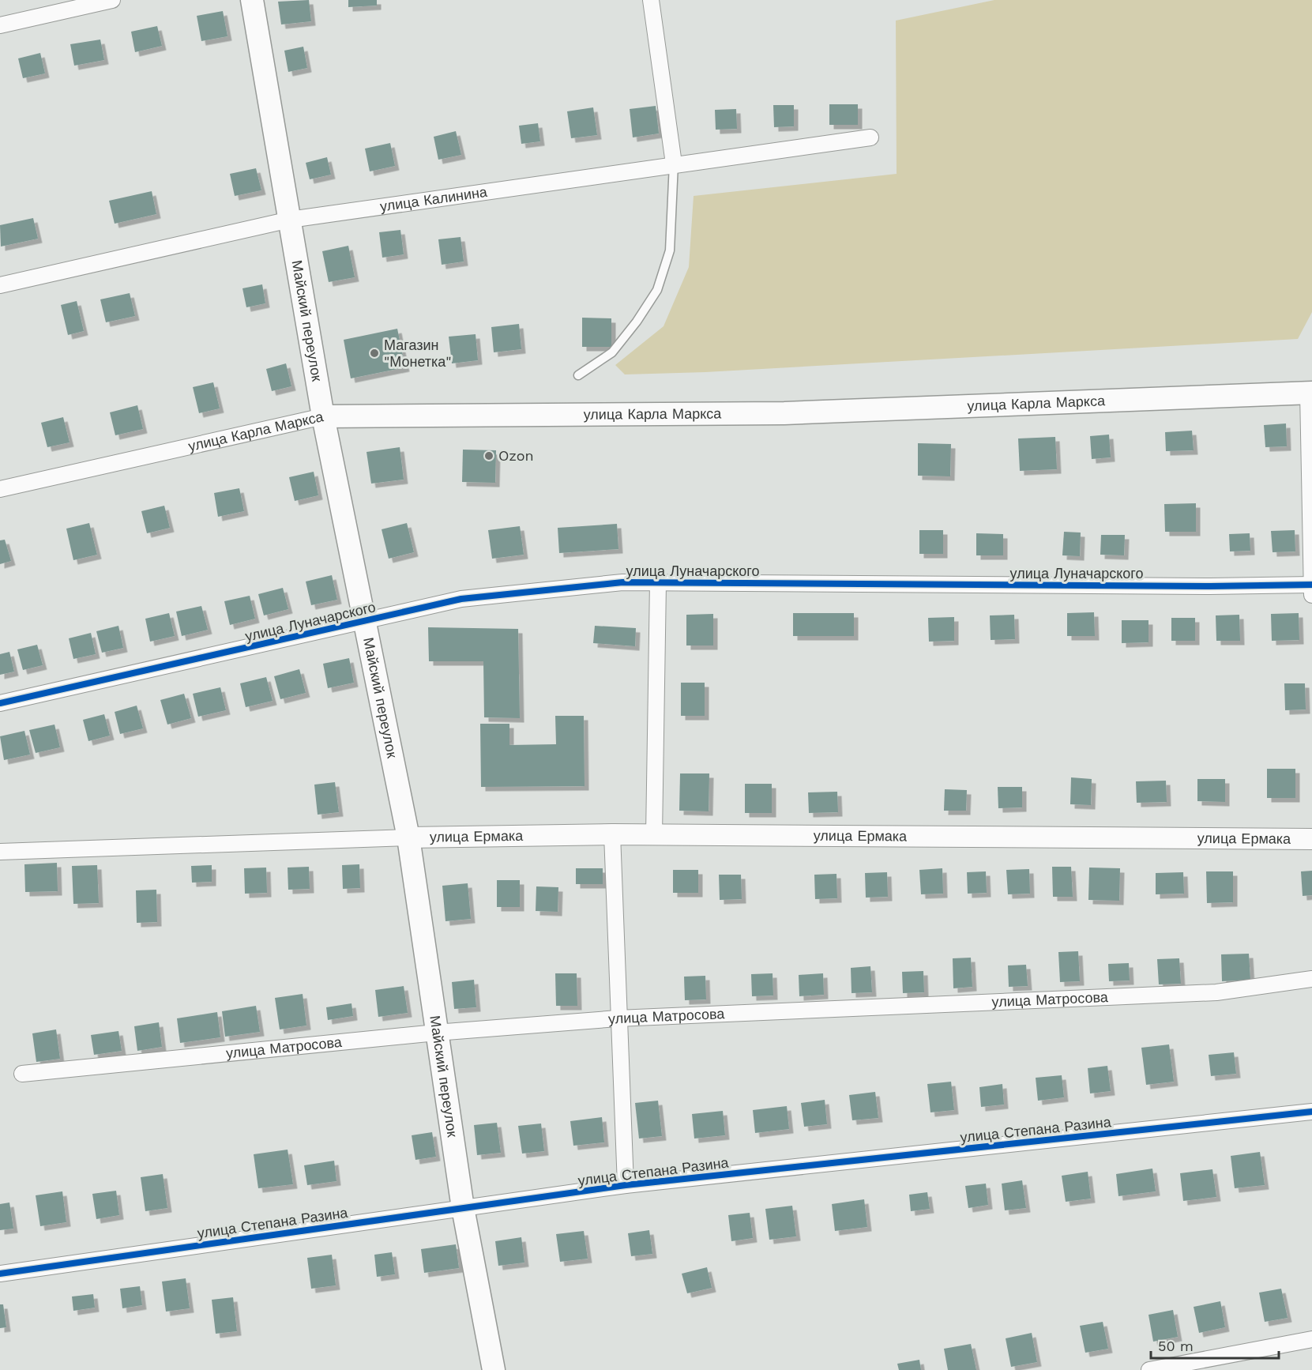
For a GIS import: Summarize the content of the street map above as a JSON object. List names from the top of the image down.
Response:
{
  "streets": {
    "main road": ["Майский переулок", "улица Карла Маркса"],
    "street": [
      "улица Калинина",
      "улица Луначарского",
      "улица Ермака",
      "улица Матросова",
      "улица Степана Разина"
    ]
  },
  "crossings": [
    ["улица Калинина", "Майский переулок"],
    ["Майский переулок", "улица Карла Маркса"],
    ["Майский переулок", "улица Луначарского"],
    ["Майский переулок", "улица Ермака"],
    ["Майский переулок", "улица Матросова"],
    ["Майский переулок", "улица Степана Разина"]
  ],
  "places": ["Магазин \"Монетка\"", "Ozon"],
  "scale_bar": "50 m"
}
